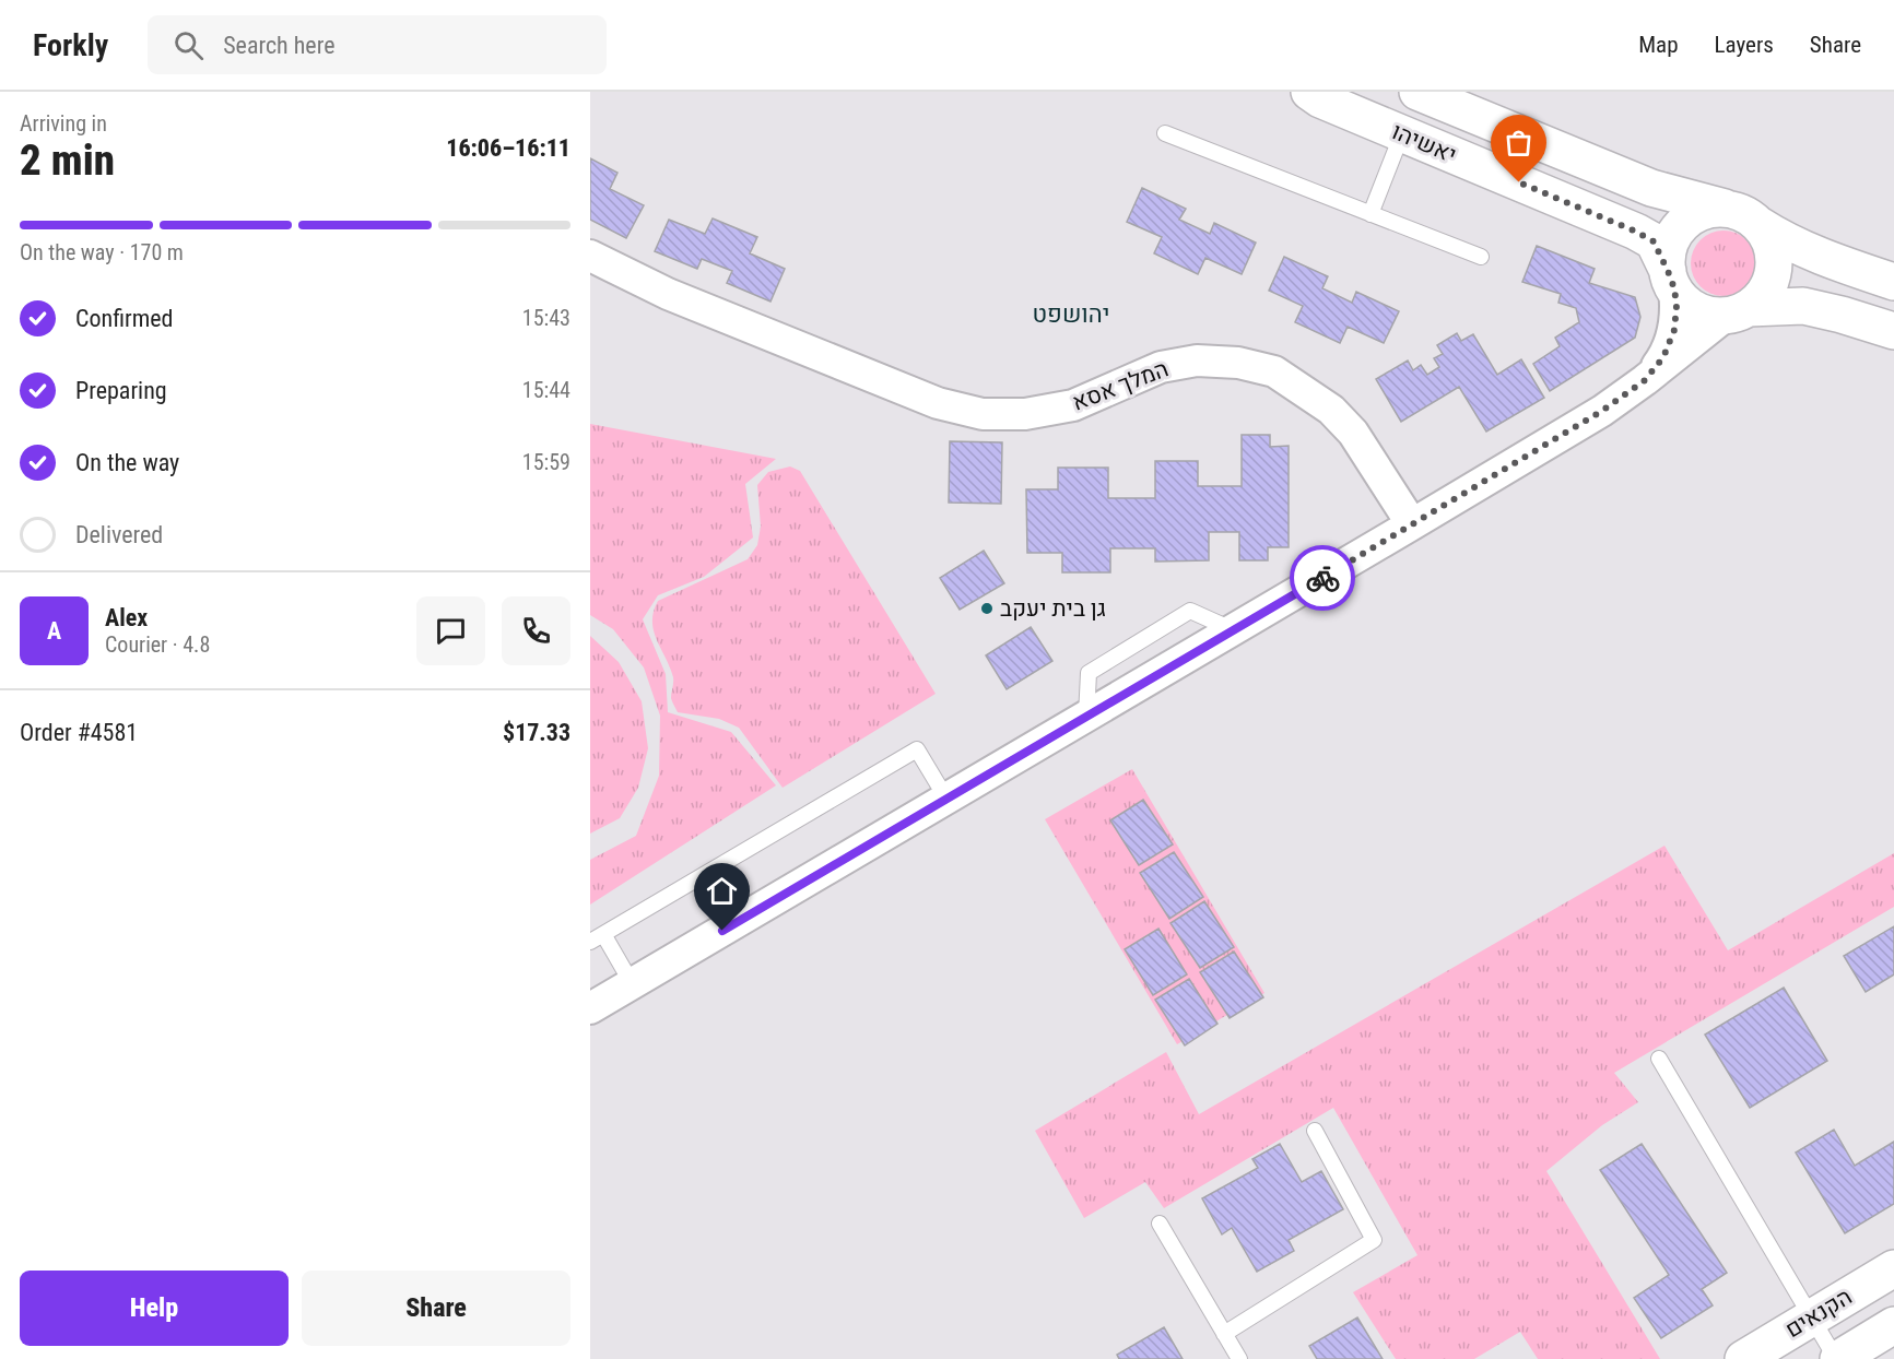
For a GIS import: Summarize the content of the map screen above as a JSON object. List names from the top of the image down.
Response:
{
  "streets": {
    "street": ["יאשיהו", "המלך אסא", "הקנאים"]
  },
  "districts": ["יהושפט"],
  "places": ["גן בית יעקב"],
  "page": {
    "header": "Forkly",
    "search": "Search here",
    "nav": ["Map", "Layers", "Share"],
    "heading": ["2 min", "Arriving in", "16:06–16:11"],
    "panel": [
      "Alex",
      "Courier · 4.8",
      "Order #4581",
      "$17.33"
    ],
    "bar": "On the way · 170 m",
    "list": [
      ["Confirmed", "15:43"],
      ["Preparing", "15:44"],
      ["On the way", "15:59"],
      "Delivered"
    ],
    "round": "A",
    "buttons": ["Help", "Share"]
  }
}
